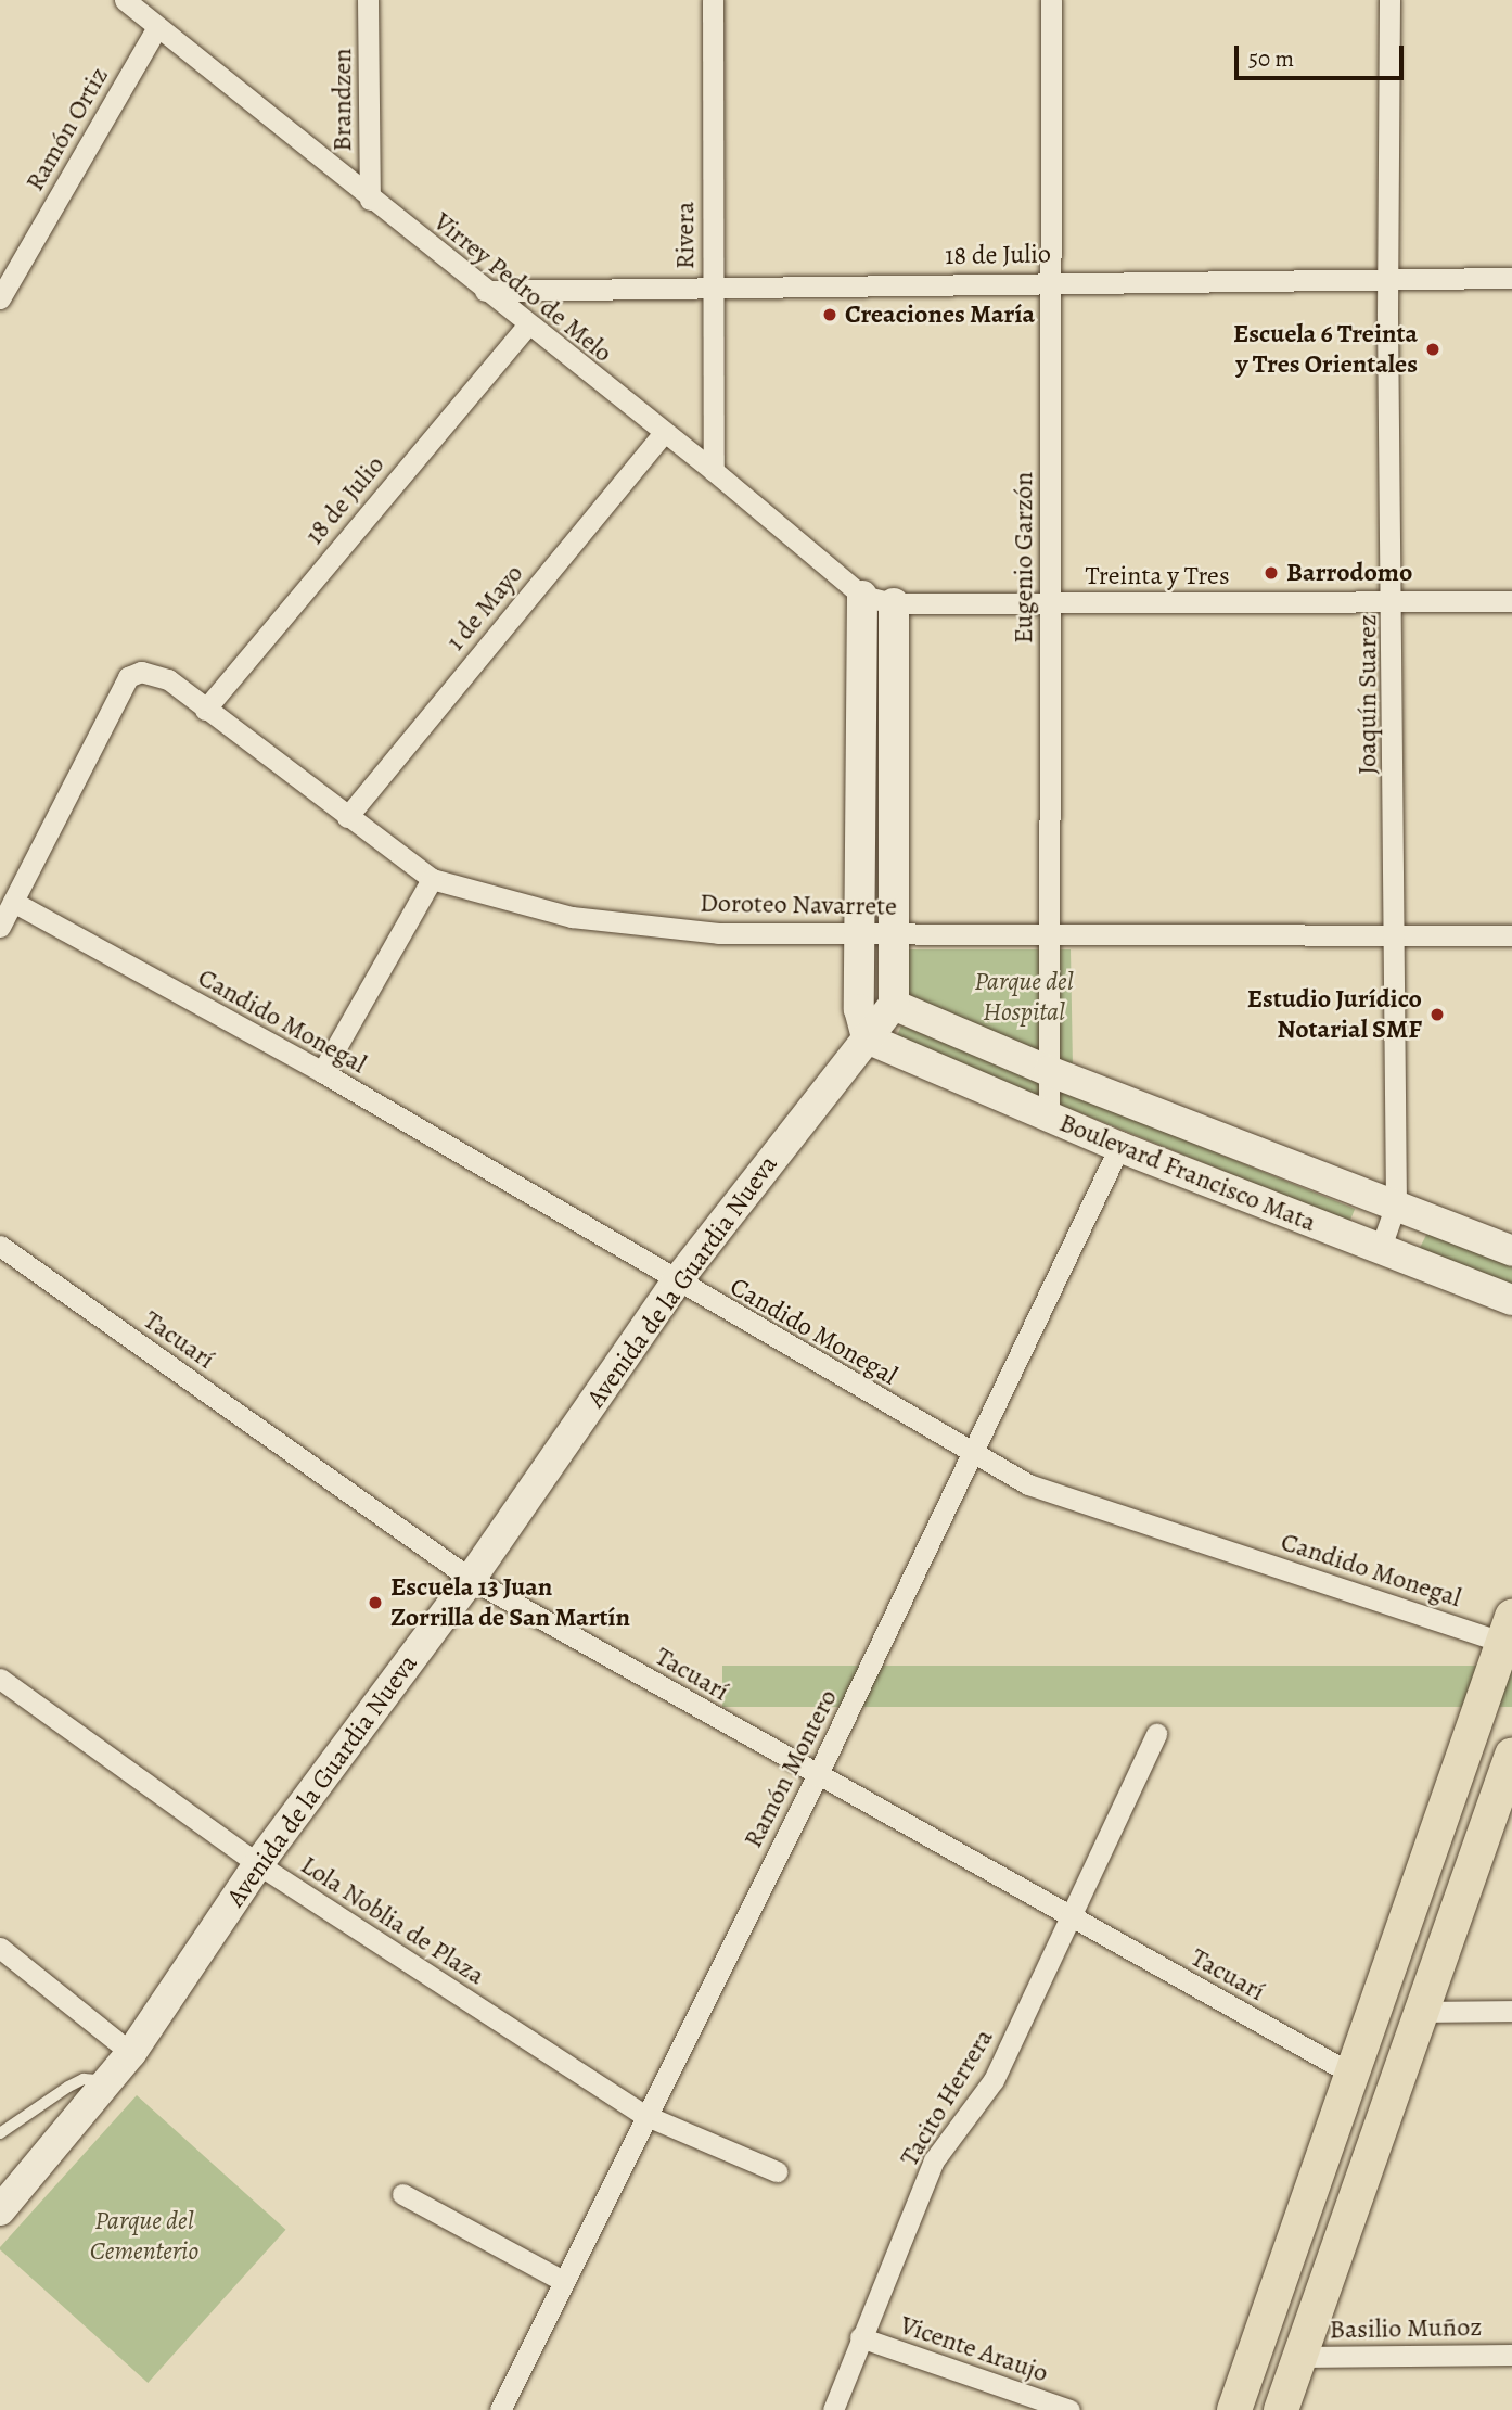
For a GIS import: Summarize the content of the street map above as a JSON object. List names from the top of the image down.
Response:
{
  "streets": {
    "street": [
      "Brandzen",
      "Ramón Ortiz",
      "Rivera",
      "18 de Julio",
      "Virrey Pedro de Melo",
      "Eugenio Garzón",
      "Treinta y Tres",
      "1 de Mayo",
      "Joaquín Suarez",
      "Doroteo Navarrete",
      "Candido Monegal",
      "Boulevard Francisco Mata",
      "Avenida de la Guardia Nueva",
      "Tacuarí",
      "Ramón Montero",
      "Lola Noblia de Plaza",
      "Tacito Herrera",
      "Basilio Muñoz",
      "Vicente Araujo"
    ]
  },
  "crossings": [
    ["Brandzen", "Virrey Pedro de Melo"],
    ["Ramón Ortiz", "Virrey Pedro de Melo"],
    ["Rivera", "18 de Julio"],
    ["Rivera", "Virrey Pedro de Melo"],
    ["18 de Julio", "Virrey Pedro de Melo"],
    ["18 de Julio", "Eugenio Garzón"],
    ["18 de Julio", "Joaquín Suarez"],
    ["18 de Julio", "Doroteo Navarrete"],
    ["Virrey Pedro de Melo", "Treinta y Tres"],
    ["Virrey Pedro de Melo", "1 de Mayo"],
    ["Eugenio Garzón", "Treinta y Tres"],
    ["Eugenio Garzón", "Doroteo Navarrete"],
    ["Eugenio Garzón", "Boulevard Francisco Mata"],
    ["Treinta y Tres", "Joaquín Suarez"],
    ["1 de Mayo", "Doroteo Navarrete"],
    ["Joaquín Suarez", "Doroteo Navarrete"],
    ["Joaquín Suarez", "Boulevard Francisco Mata"],
    ["Doroteo Navarrete", "Candido Monegal"],
    ["Candido Monegal", "Avenida de la Guardia Nueva"],
    ["Candido Monegal", "Ramón Montero"],
    ["Boulevard Francisco Mata", "Avenida de la Guardia Nueva"],
    ["Boulevard Francisco Mata", "Ramón Montero"],
    ["Avenida de la Guardia Nueva", "Tacuarí"],
    ["Avenida de la Guardia Nueva", "Lola Noblia de Plaza"],
    ["Tacuarí", "Ramón Montero"],
    ["Tacuarí", "Tacito Herrera"],
    ["Ramón Montero", "Lola Noblia de Plaza"],
    ["Tacito Herrera", "Vicente Araujo"]
  ],
  "parks": ["Parque del Hospital", "Parque del Cementerio"],
  "places": [
    "Creaciones María",
    "Escuela 6 Treinta y Tres Orientales",
    "Barrodomo",
    "Estudio Jurídico Notarial SMF",
    "Escuela 13 Juan Zorrilla de San Martín"
  ],
  "scale_bar": "50 m"
}
